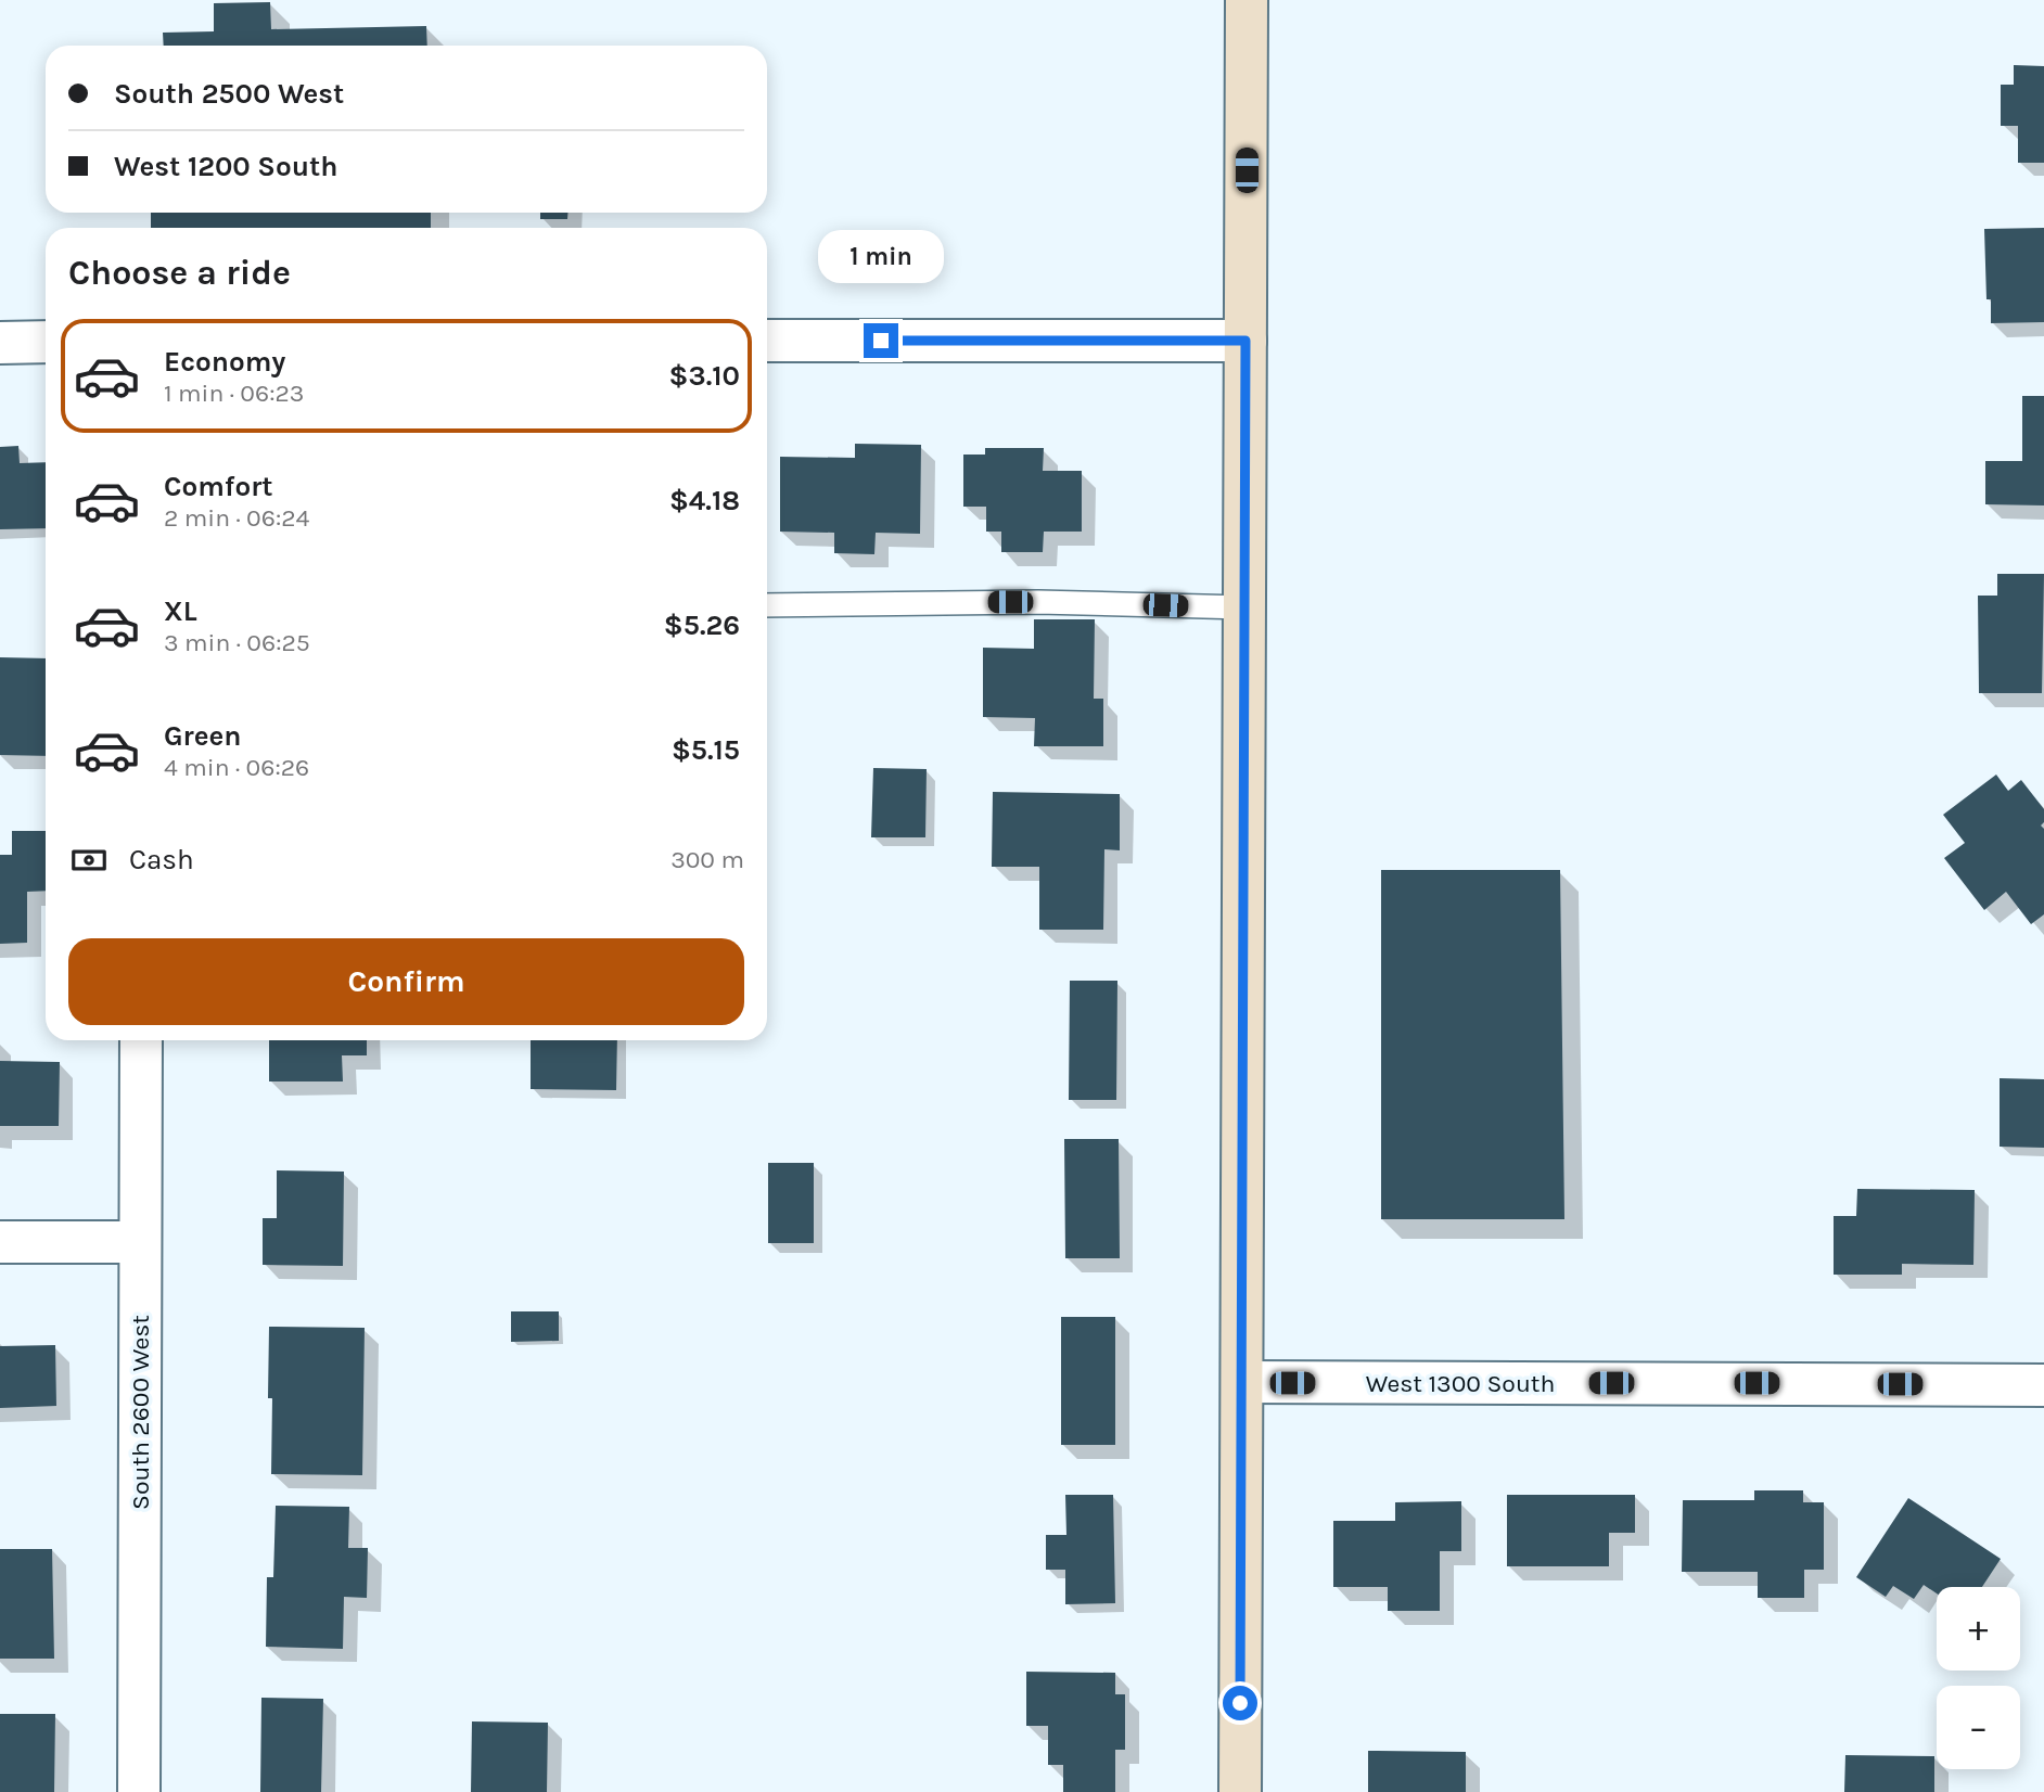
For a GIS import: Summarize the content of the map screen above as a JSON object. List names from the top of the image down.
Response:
{
  "streets": {
    "street": ["West 1300 South", "South 2600 West"]
  },
  "page": {
    "banner": ["South 2500 West", "West 1200 South"],
    "heading": "Choose a ride",
    "bubble": "1 min",
    "list": [
      {
        "name": "Economy",
        "note": "1 min · 06:23",
        "value": "$3.10"
      },
      {
        "name": "Comfort",
        "note": "2 min · 06:24",
        "value": "$4.18"
      },
      {
        "name": "XL",
        "note": "3 min · 06:25",
        "value": "$5.26"
      },
      {
        "name": "Green",
        "note": "4 min · 06:26",
        "value": "$5.15"
      }
    ],
    "pay": ["Cash", "300 m"],
    "buttons": "Confirm",
    "map_buttons": ["+", "−"]
  }
}
